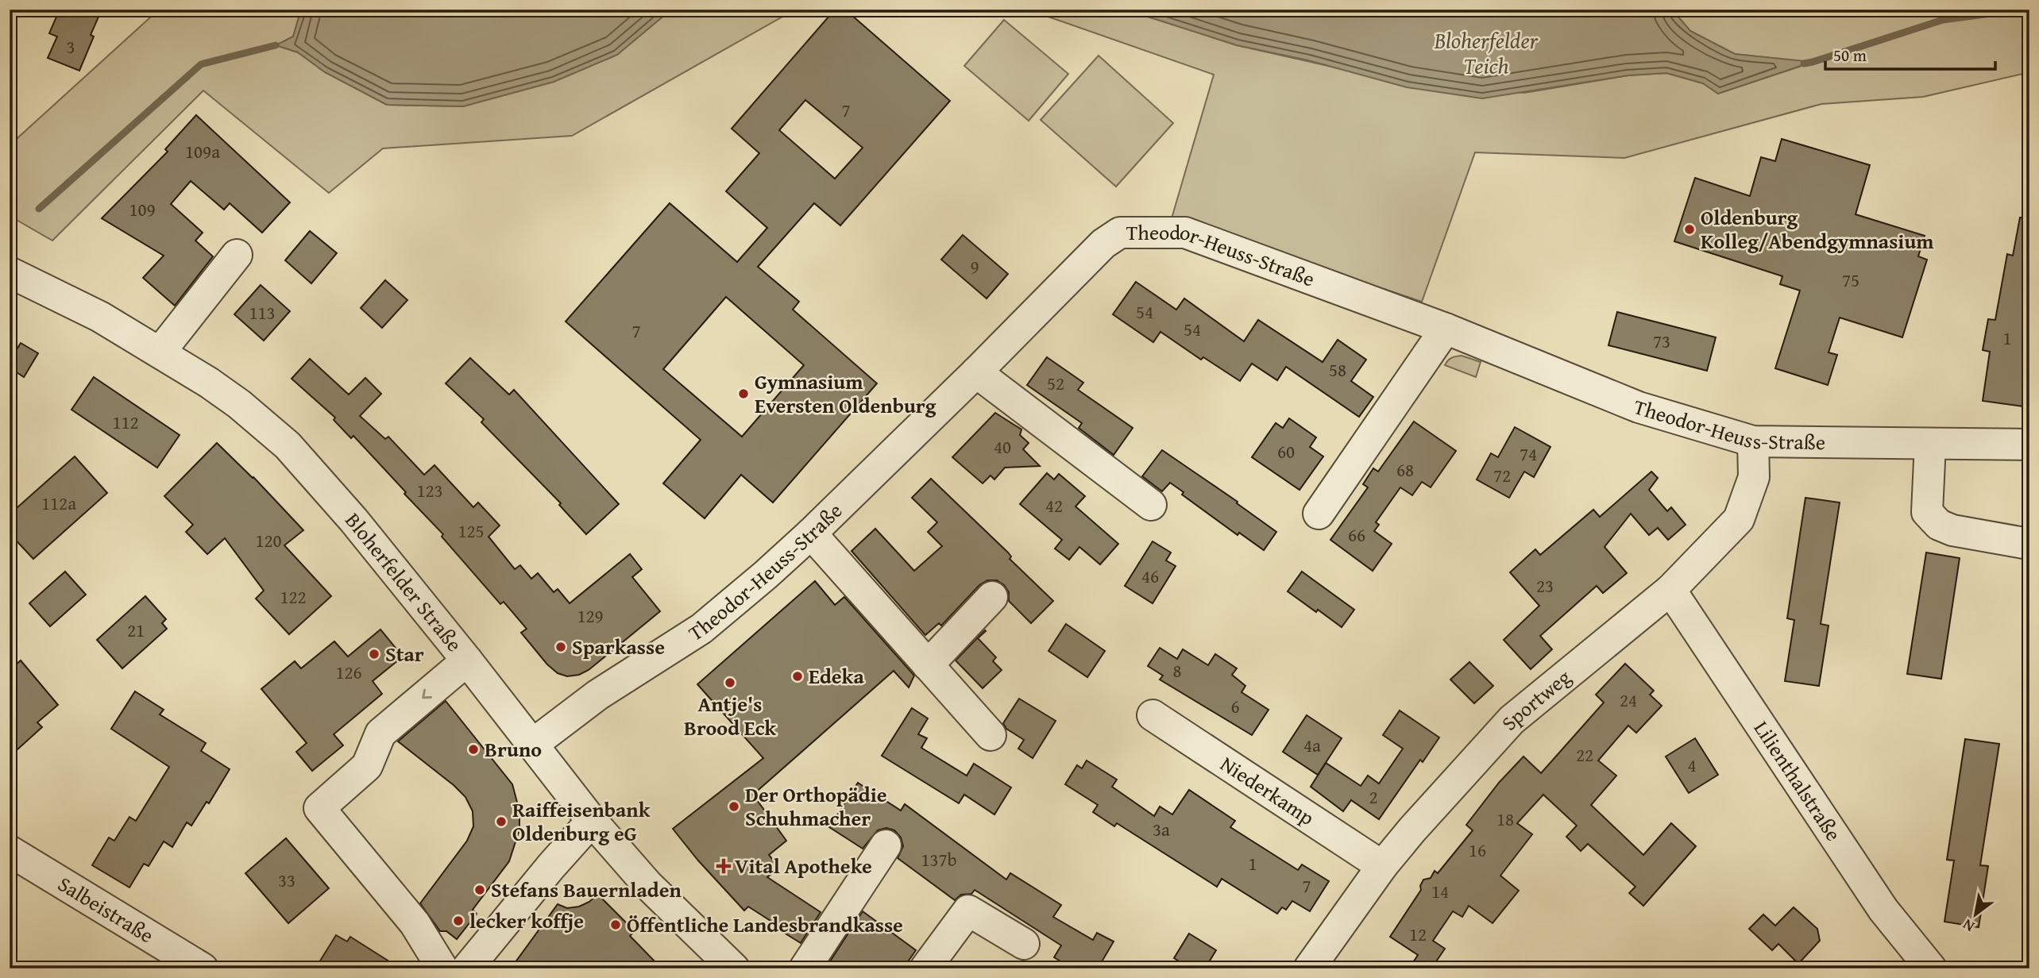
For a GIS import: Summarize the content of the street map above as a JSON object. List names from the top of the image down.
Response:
{
  "streets": {
    "street": [
      "Theodor-Heuss-Straße",
      "Bloherfelder Straße",
      "Sportweg",
      "Lilienthalstraße",
      "Niederkamp",
      "Salbeistraße"
    ]
  },
  "crossings": [
    ["Theodor-Heuss-Straße", "Bloherfelder Straße"],
    ["Theodor-Heuss-Straße", "Sportweg"],
    ["Sportweg", "Lilienthalstraße"],
    ["Sportweg", "Niederkamp"]
  ],
  "water": ["Bloherfelder Teich"],
  "places": {
    "other": [
      "Oldenburg Kolleg/Abendgymnasium",
      "Gymnasium Eversten Oldenburg",
      "Sparkasse",
      "Star",
      "Edeka",
      "Antje's Brood Eck",
      "Bruno",
      "Der Orthopädie Schuhmacher",
      "Raiffeisenbank Oldenburg eG",
      "Stefans Bauernladen",
      "lecker koffje",
      "Öffentliche Landesbrandkasse"
    ],
    "health": ["Vital Apotheke"]
  },
  "house_numbers": [
    "3",
    "7",
    "109a",
    "109",
    "9",
    "75",
    "54",
    "113",
    "54",
    "7",
    "1",
    "73",
    "58",
    "52",
    "112",
    "40",
    "60",
    "74",
    "68",
    "72",
    "123",
    "112a",
    "42",
    "125",
    "66",
    "120",
    "46",
    "23",
    "122",
    "129",
    "21",
    "8",
    "126",
    "24",
    "6",
    "4a",
    "22",
    "4",
    "2",
    "18",
    "3a",
    "16",
    "137b",
    "1",
    "33",
    "7",
    "14",
    "12"
  ],
  "scale_bar": "50 m",
  "north": "bottom left"
}
